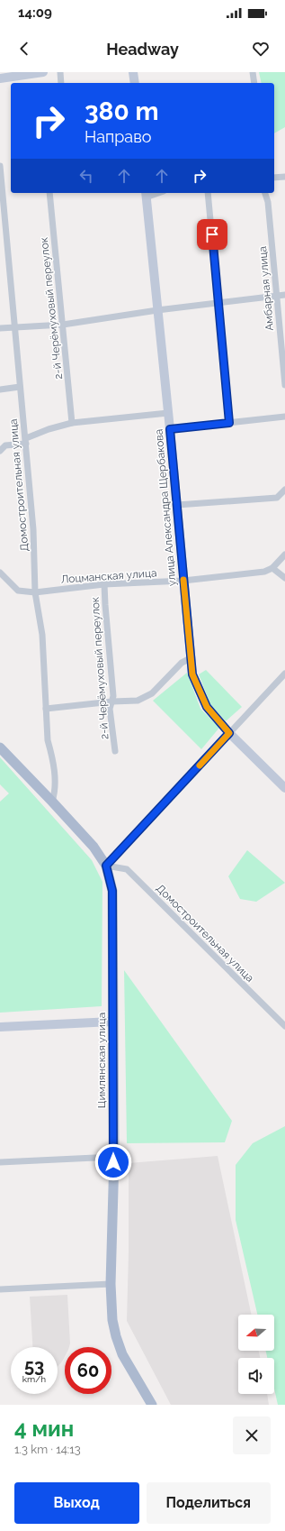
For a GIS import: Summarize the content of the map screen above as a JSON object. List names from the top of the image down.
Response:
{
  "streets": {
    "main road": ["Цимлянская улица"],
    "street": [
      "Амбарная улица",
      "2-й Черёмуховый переулок",
      "Домостроительная улица",
      "улица Александра Щербакова",
      "Лоцманская улица"
    ]
  },
  "crossings": [
    ["2-й Черёмуховый переулок", "Лоцманская улица"],
    ["Домостроительная улица", "Лоцманская улица"],
    ["Домостроительная улица", "Цимлянская улица"],
    ["улица Александра Щербакова", "Лоцманская улица"]
  ],
  "north": "left",
  "page": {
    "status": "14:09",
    "header": "Headway",
    "turn": ["380 m", "Направо"],
    "speed": "53 km/h",
    "limit": "60",
    "heading": ["4 мин", "1.3 km · 14:13"],
    "buttons": ["Выход", "Поделиться"]
  }
}
